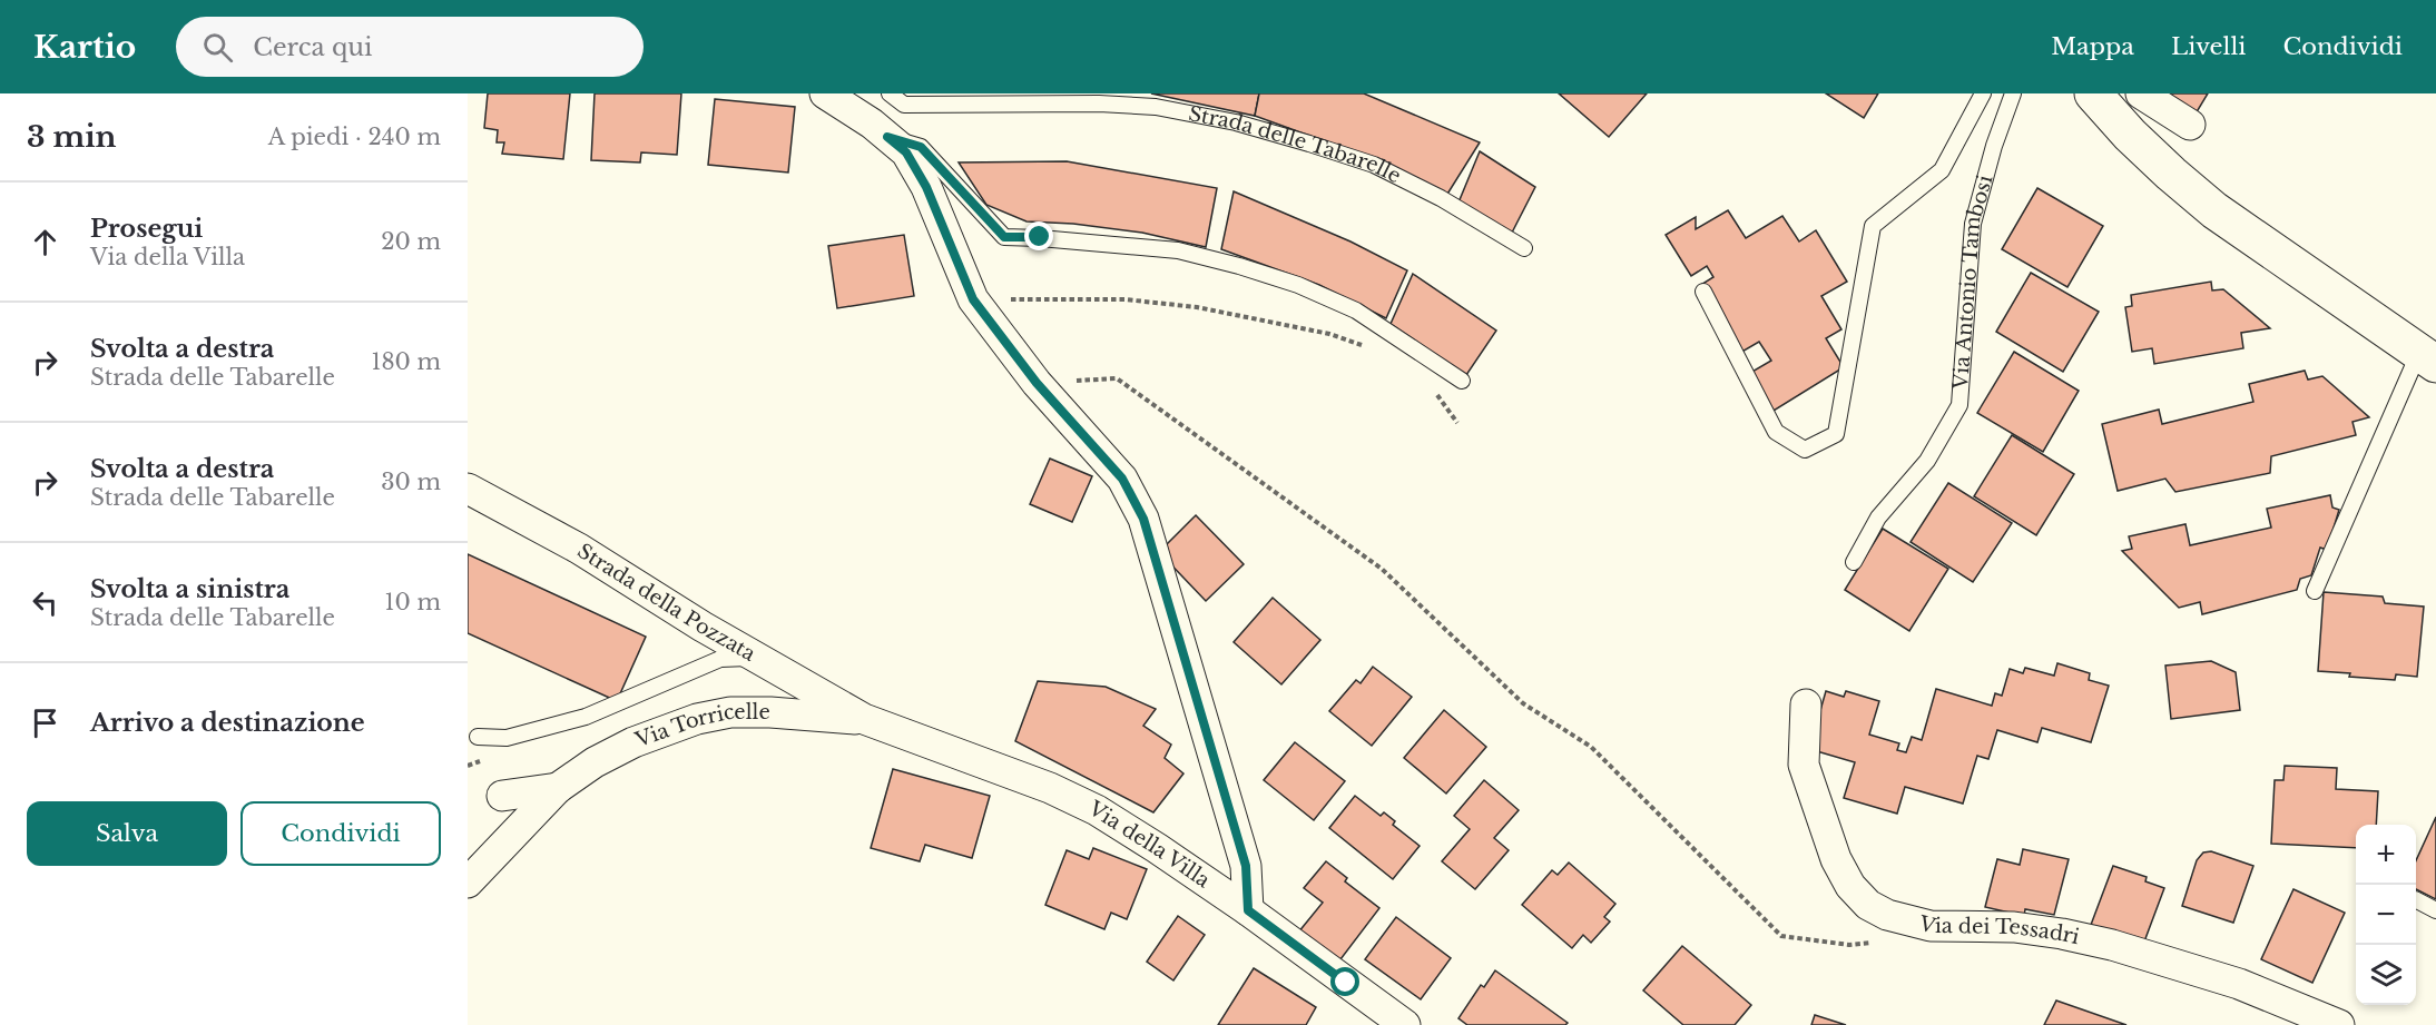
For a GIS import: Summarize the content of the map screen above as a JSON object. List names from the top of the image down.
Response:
{
  "streets": {
    "street": [
      "Strada della Pozzata",
      "Via Torricelle",
      "Via della Villa",
      "Via dei Tessadri"
    ],
    "lane": ["Strada delle Tabarelle", "Via Antonio Tambosi"]
  },
  "crossings": [
    ["Strada della Pozzata", "Via Torricelle"],
    ["Strada della Pozzata", "Via della Villa"],
    ["Via Torricelle", "Via della Villa"]
  ],
  "page": {
    "header": "Kartio",
    "search": "Cerca qui",
    "nav": ["Mappa", "Livelli", "Condividi"],
    "heading": ["3 min", "A piedi · 240 m"],
    "list": [
      ["Prosegui", "Via della Villa", "20 m"],
      ["Svolta a destra", "Strada delle Tabarelle", "180 m"],
      ["Svolta a destra", "Strada delle Tabarelle", "30 m"],
      ["Svolta a sinistra", "Strada delle Tabarelle", "10 m"],
      "Arrivo a destinazione"
    ],
    "buttons": ["Salva", "Condividi"],
    "map_buttons": ["+", "−"]
  }
}
